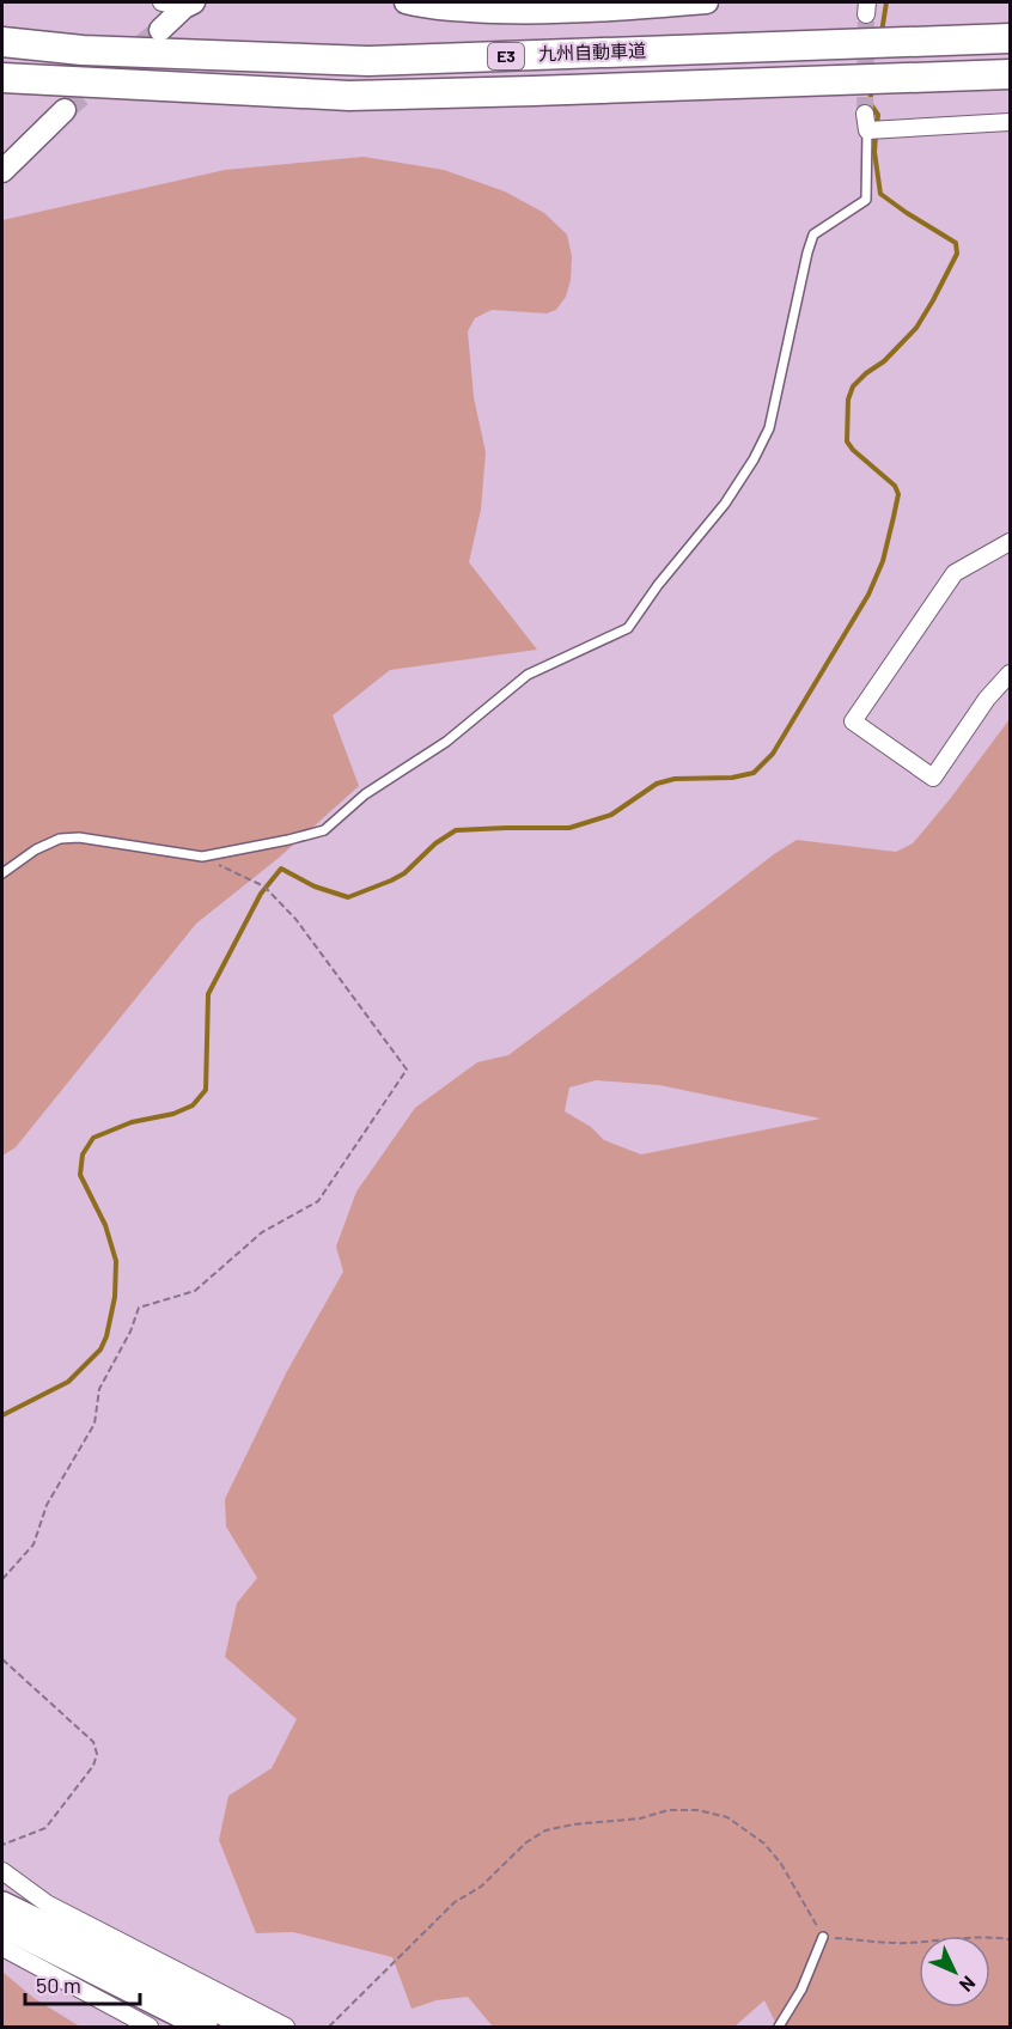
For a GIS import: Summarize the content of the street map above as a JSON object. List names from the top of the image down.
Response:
{
  "streets": {
    "highway": ["九州自動車道", "E3"]
  },
  "scale_bar": "50 m",
  "north": "bottom right"
}
